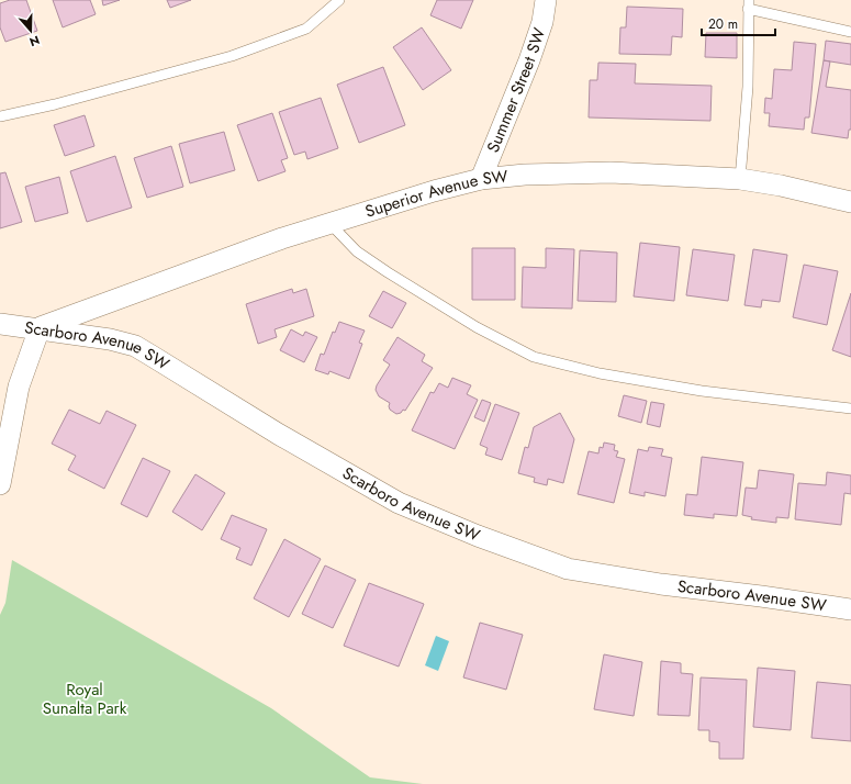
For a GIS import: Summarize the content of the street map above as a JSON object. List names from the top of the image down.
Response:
{
  "streets": {
    "street": ["Summer Street SW", "Superior Avenue SW", "Scarboro Avenue SW"]
  },
  "crossings": [
    ["Summer Street SW", "Superior Avenue SW"],
    ["Superior Avenue SW", "Scarboro Avenue SW"]
  ],
  "parks": ["Royal Sunalta Park"],
  "scale_bar": "20 m",
  "north": "bottom"
}
